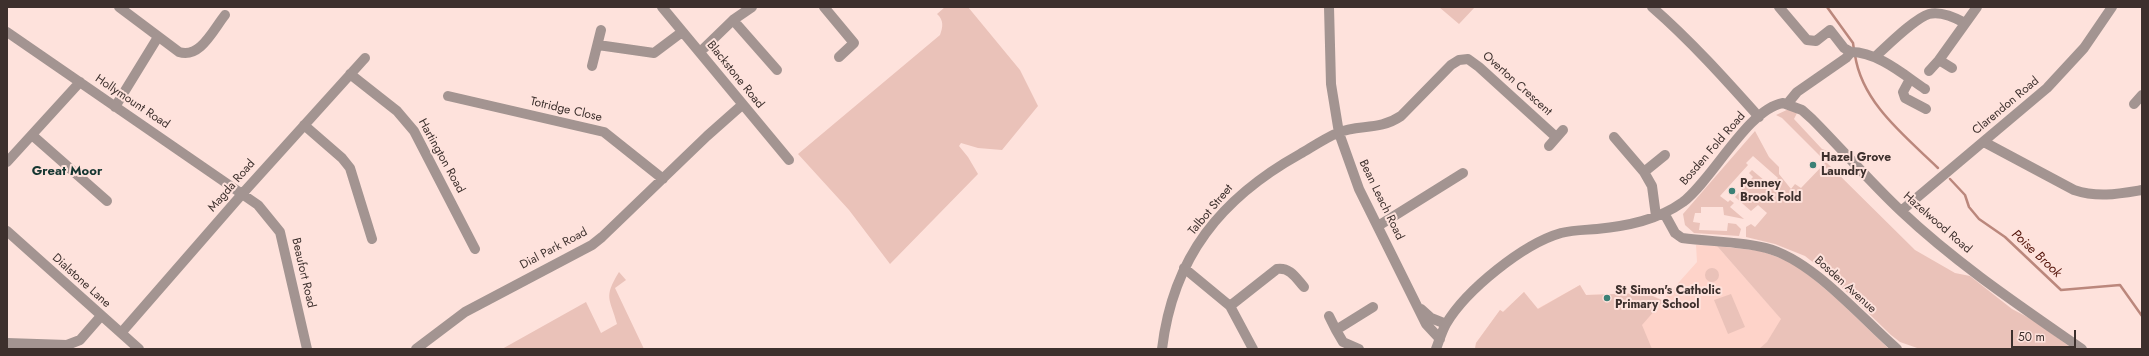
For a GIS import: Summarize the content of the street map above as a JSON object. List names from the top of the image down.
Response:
{
  "streets": {
    "street": [
      "Blackstone Road",
      "Overton Crescent",
      "Hollymount Road",
      "Clarendon Road",
      "Totridge Close",
      "Bosden Fold Road",
      "Hartington Road",
      "Magda Road",
      "Bean Leach Road",
      "Talbot Street",
      "Hazelwood Road",
      "Dial Park Road",
      "Beaufort Road",
      "Dialstone Lane",
      "Bosden Avenue"
    ]
  },
  "crossings": [
    ["Blackstone Road", "Dial Park Road"],
    ["Overton Crescent", "Bean Leach Road"],
    ["Overton Crescent", "Talbot Street"],
    ["Hollymount Road", "Magda Road"],
    ["Hollymount Road", "Beaufort Road"],
    ["Clarendon Road", "Hazelwood Road"],
    ["Totridge Close", "Dial Park Road"],
    ["Bosden Fold Road", "Bean Leach Road"],
    ["Bosden Fold Road", "Hazelwood Road"],
    ["Bosden Fold Road", "Bosden Avenue"],
    ["Hartington Road", "Magda Road"],
    ["Magda Road", "Beaufort Road"],
    ["Magda Road", "Dialstone Lane"],
    ["Bean Leach Road", "Talbot Street"]
  ],
  "districts": ["Great Moor"],
  "water": ["Poise Brook"],
  "places": ["Hazel Grove Laundry", "Penney Brook Fold", "St Simon's Catholic Primary School"],
  "scale_bar": "50 m"
}
